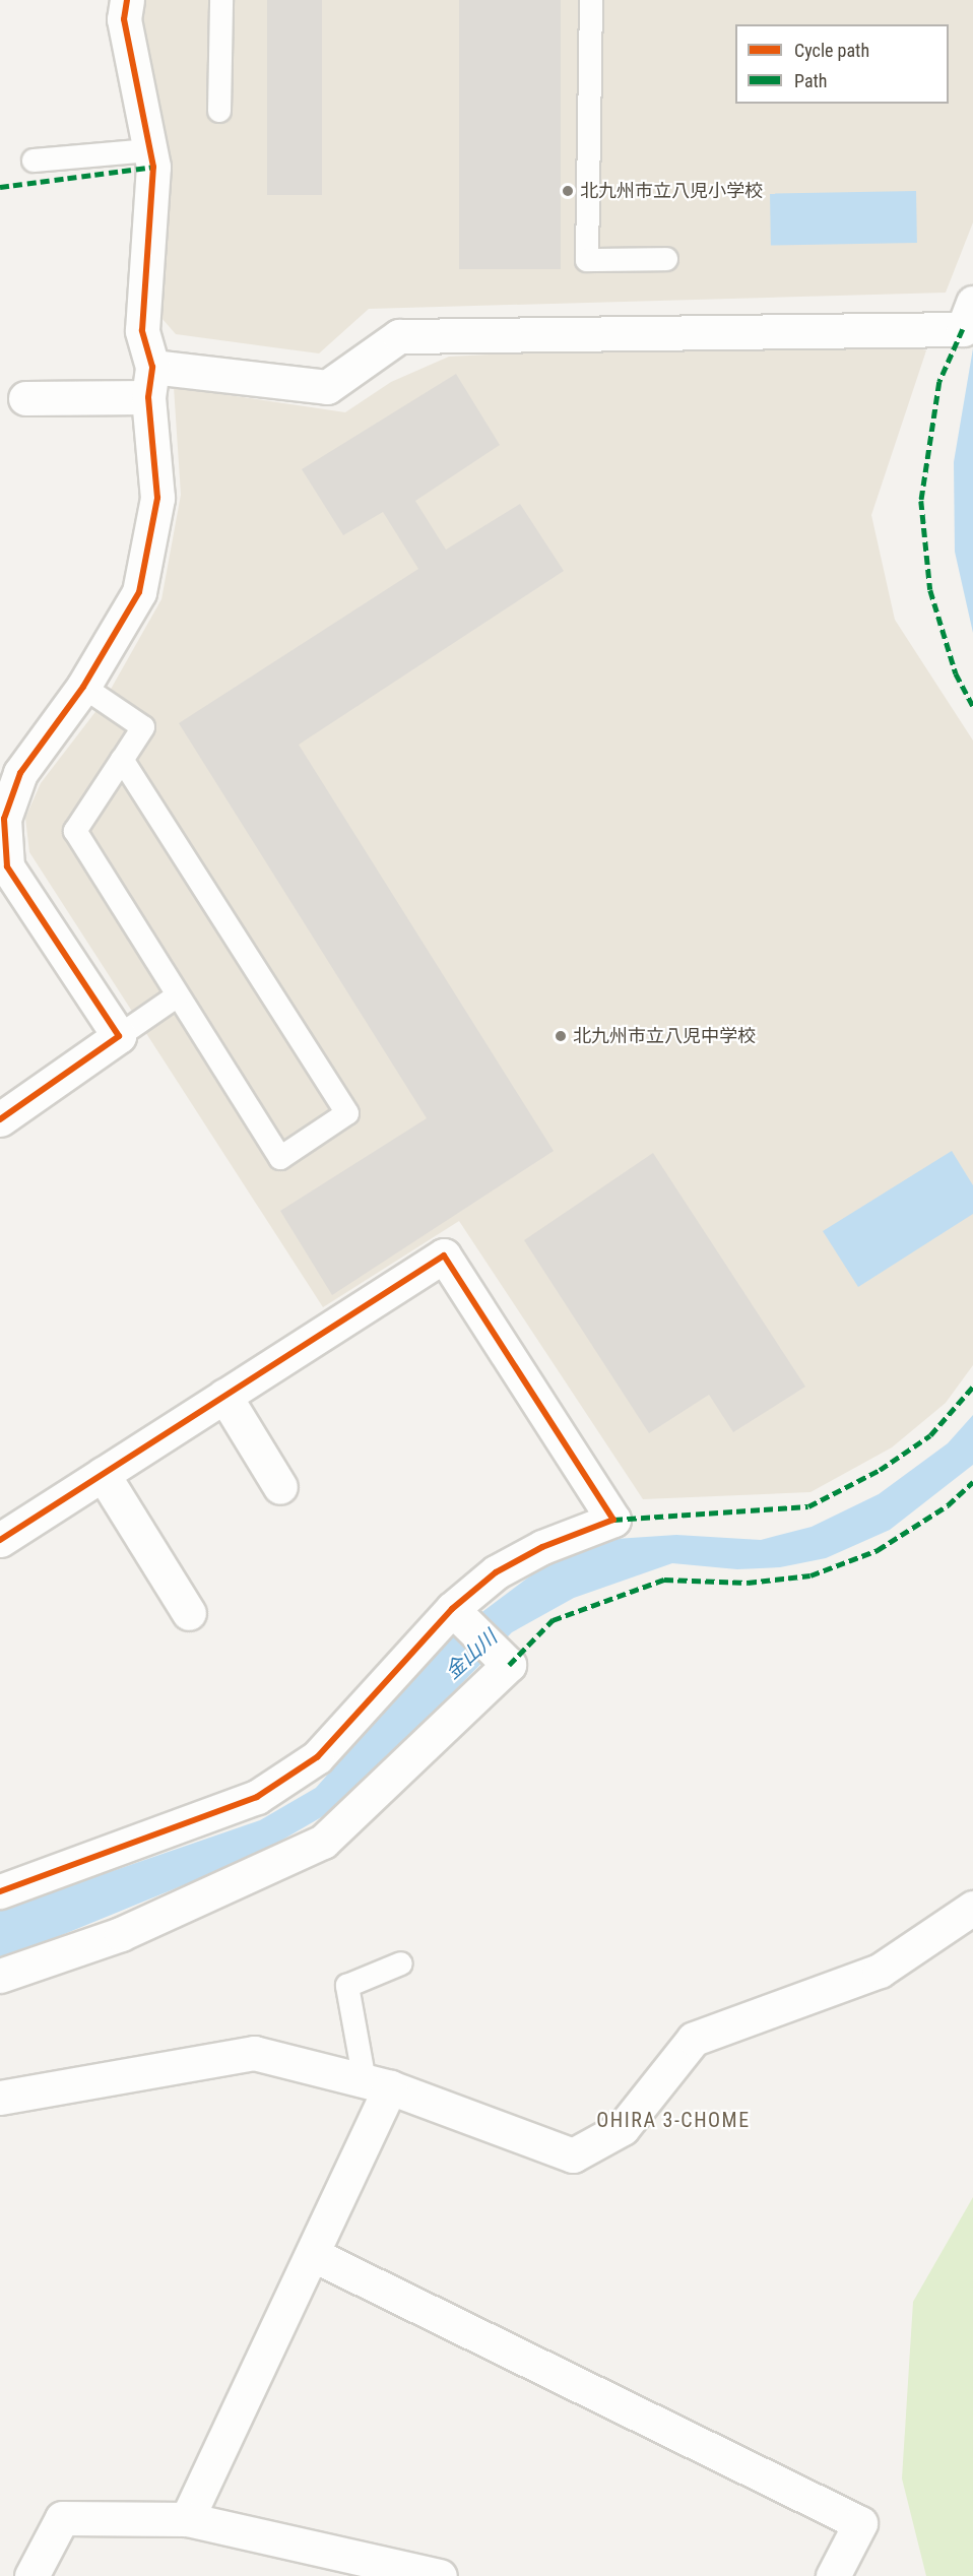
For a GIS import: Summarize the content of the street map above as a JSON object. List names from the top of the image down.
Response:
{
  "districts": ["OHIRA 3-CHOME"],
  "water": ["金山川"],
  "places": ["北九州市立八児小学校", "北九州市立八児中学校"],
  "legend": ["Cycle path", "Path"]
}
